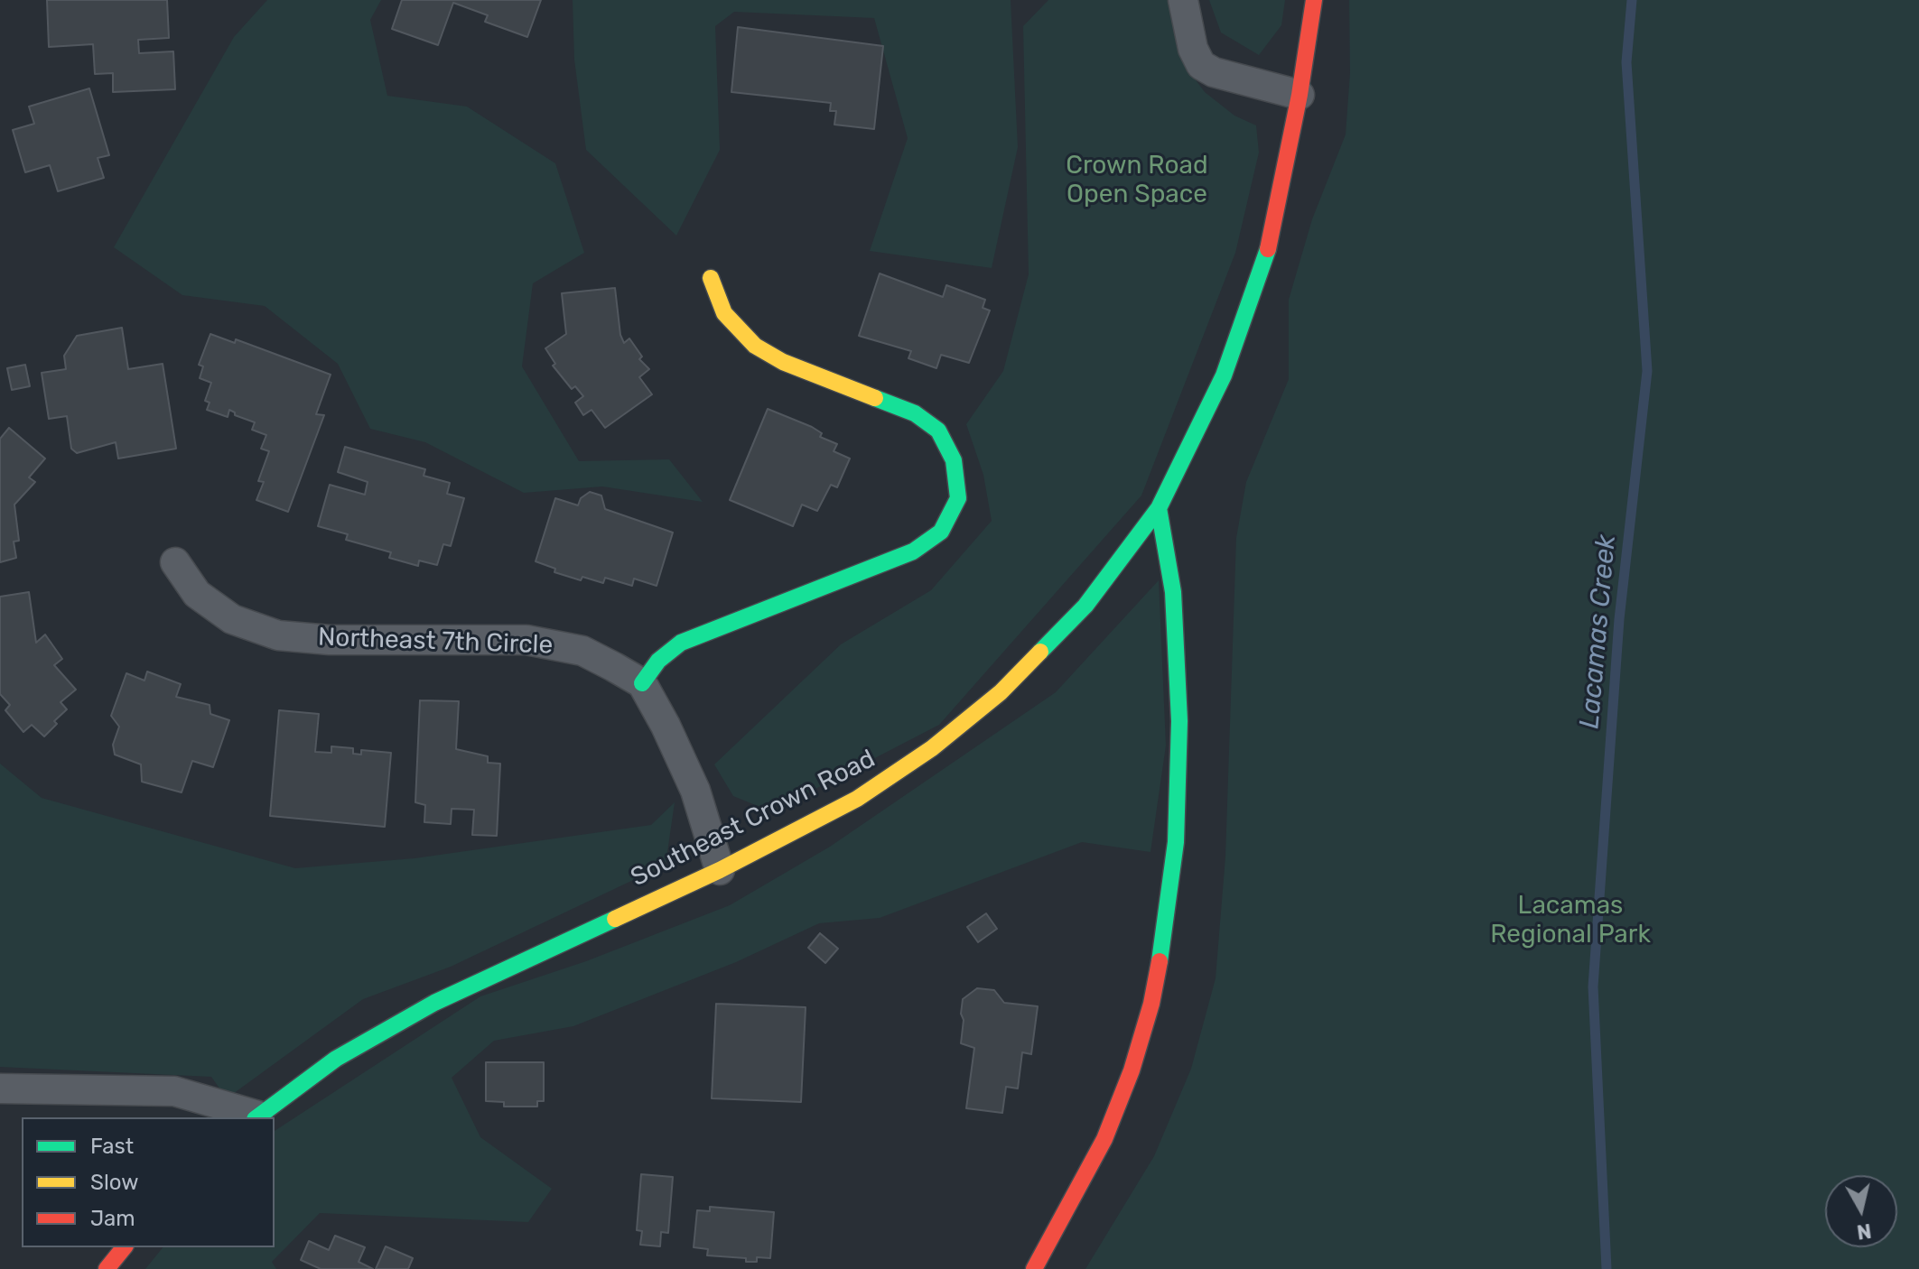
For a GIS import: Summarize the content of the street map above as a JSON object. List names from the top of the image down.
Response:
{
  "streets": {
    "street": ["Northeast 7th Circle", "Southeast Crown Road"]
  },
  "water": ["Lacamas Creek"],
  "parks": ["Crown Road Open Space", "Lacamas Regional Park"],
  "legend": ["Fast", "Slow", "Jam"],
  "north": "bottom"
}
